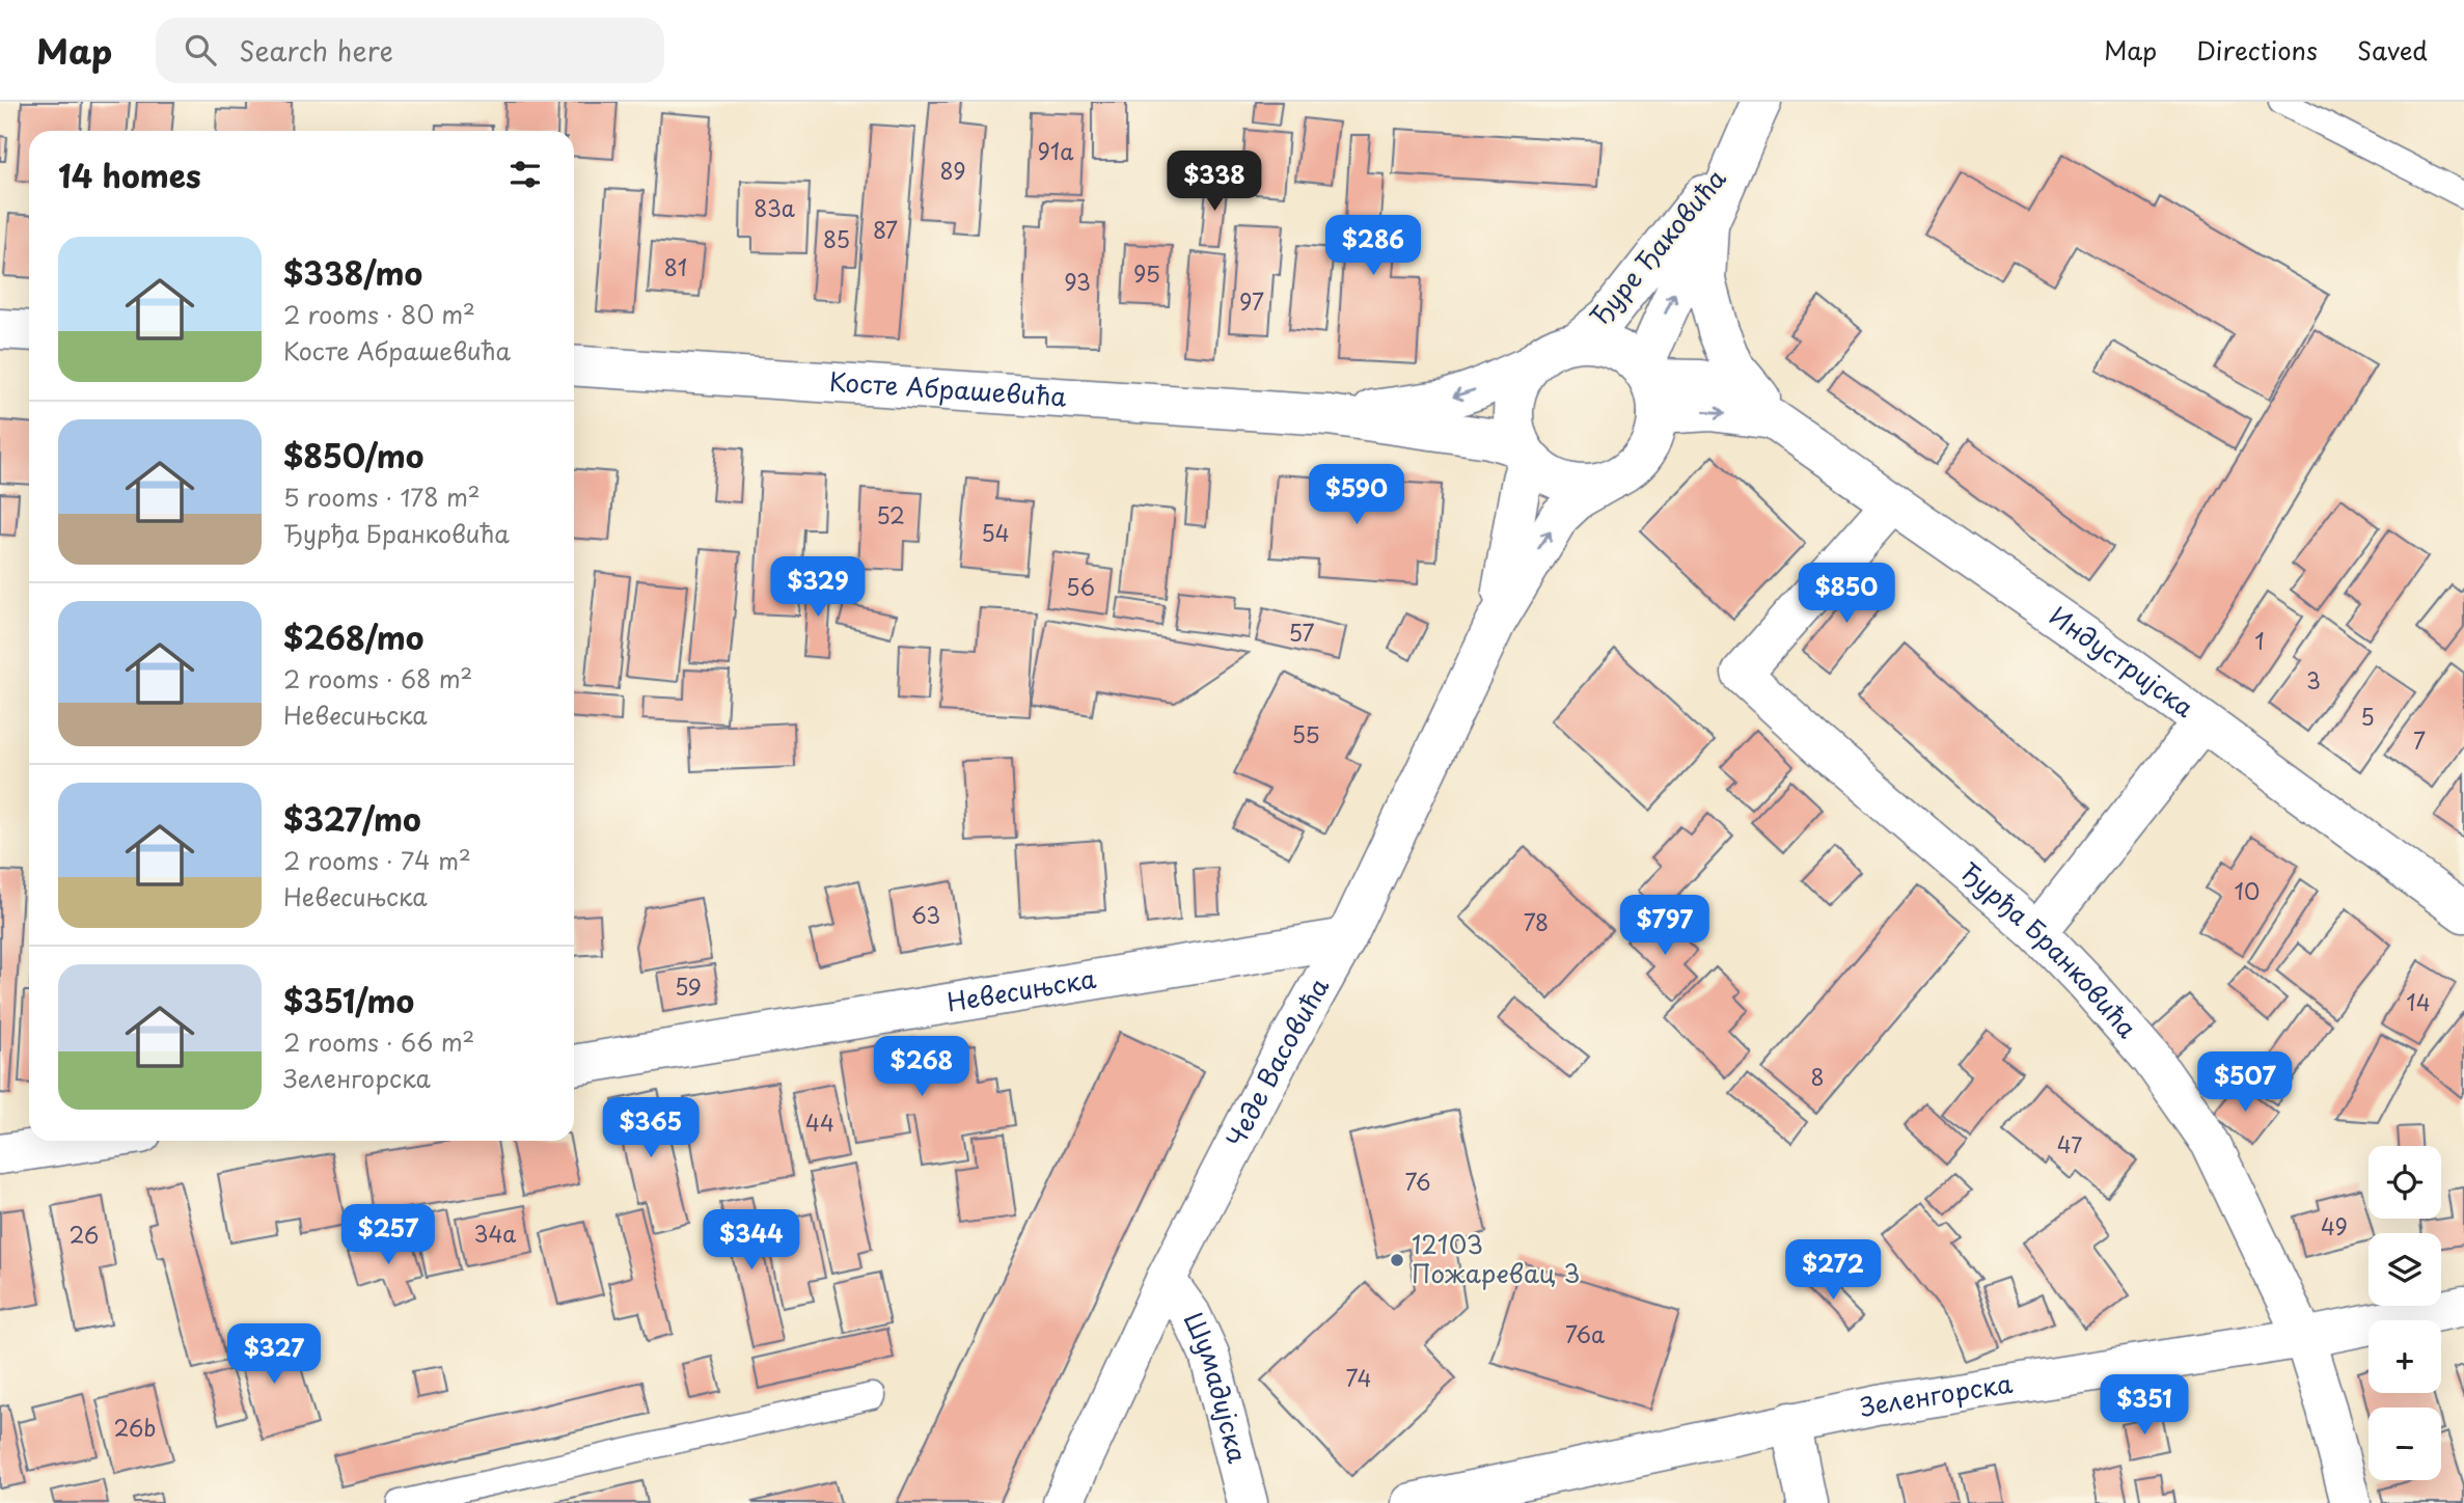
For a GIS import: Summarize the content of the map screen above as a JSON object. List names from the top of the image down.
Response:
{
  "streets": {
    "street": [
      "Ђуре Ђаковића",
      "Косте Абрашевића",
      "Индустријска",
      "Ђурђа Бранковића",
      "Невесињска",
      "Чеде Васовића",
      "Шумадијска",
      "Зеленгорска"
    ]
  },
  "crossings": [
    ["Ђуре Ђаковића", "Косте Абрашевића"],
    ["Ђуре Ђаковића", "Индустријска"],
    ["Ђуре Ђаковића", "Чеде Васовића"],
    ["Косте Абрашевића", "Индустријска"],
    ["Косте Абрашевића", "Чеде Васовића"],
    ["Индустријска", "Ђурђа Бранковића"],
    ["Индустријска", "Чеде Васовића"],
    ["Ђурђа Бранковића", "Зеленгорска"],
    ["Невесињска", "Чеде Васовића"],
    ["Чеде Васовића", "Шумадијска"]
  ],
  "places": ["12103 Пожаревац 3"],
  "house_numbers": [
    "91a",
    "89",
    "83a",
    "87",
    "85",
    "81",
    "95",
    "93",
    "97",
    "52",
    "54",
    "56",
    "57",
    "1",
    "3",
    "5",
    "55",
    "7",
    "10",
    "63",
    "78",
    "59",
    "14",
    "8",
    "44",
    "47",
    "76",
    "49",
    "34a",
    "26",
    "76a",
    "74",
    "26b"
  ],
  "page": {
    "header": "Map",
    "search": "Search here",
    "nav": ["Map", "Directions", "Saved"],
    "heading": "14 homes",
    "price": [
      "$338",
      "$286",
      "$590",
      "$329",
      "$850",
      "$797",
      "$268",
      "$507",
      "$365",
      "$257",
      "$344",
      "$272",
      "$327",
      "$351"
    ],
    "list": [
      {
        "name": "$338/mo",
        "note": "2 rooms · 80 m² · Косте Абрашевића"
      },
      {
        "name": "$850/mo",
        "note": "5 rooms · 178 m² · Ђурђа Бранковића"
      },
      {
        "name": "$268/mo",
        "note": "2 rooms · 68 m² · Невесињска"
      },
      {
        "name": "$327/mo",
        "note": "2 rooms · 74 m² · Невесињска"
      },
      {
        "name": "$351/mo",
        "note": "2 rooms · 66 m² · Зеленгорска"
      }
    ],
    "map_buttons": ["+", "−"]
  }
}
